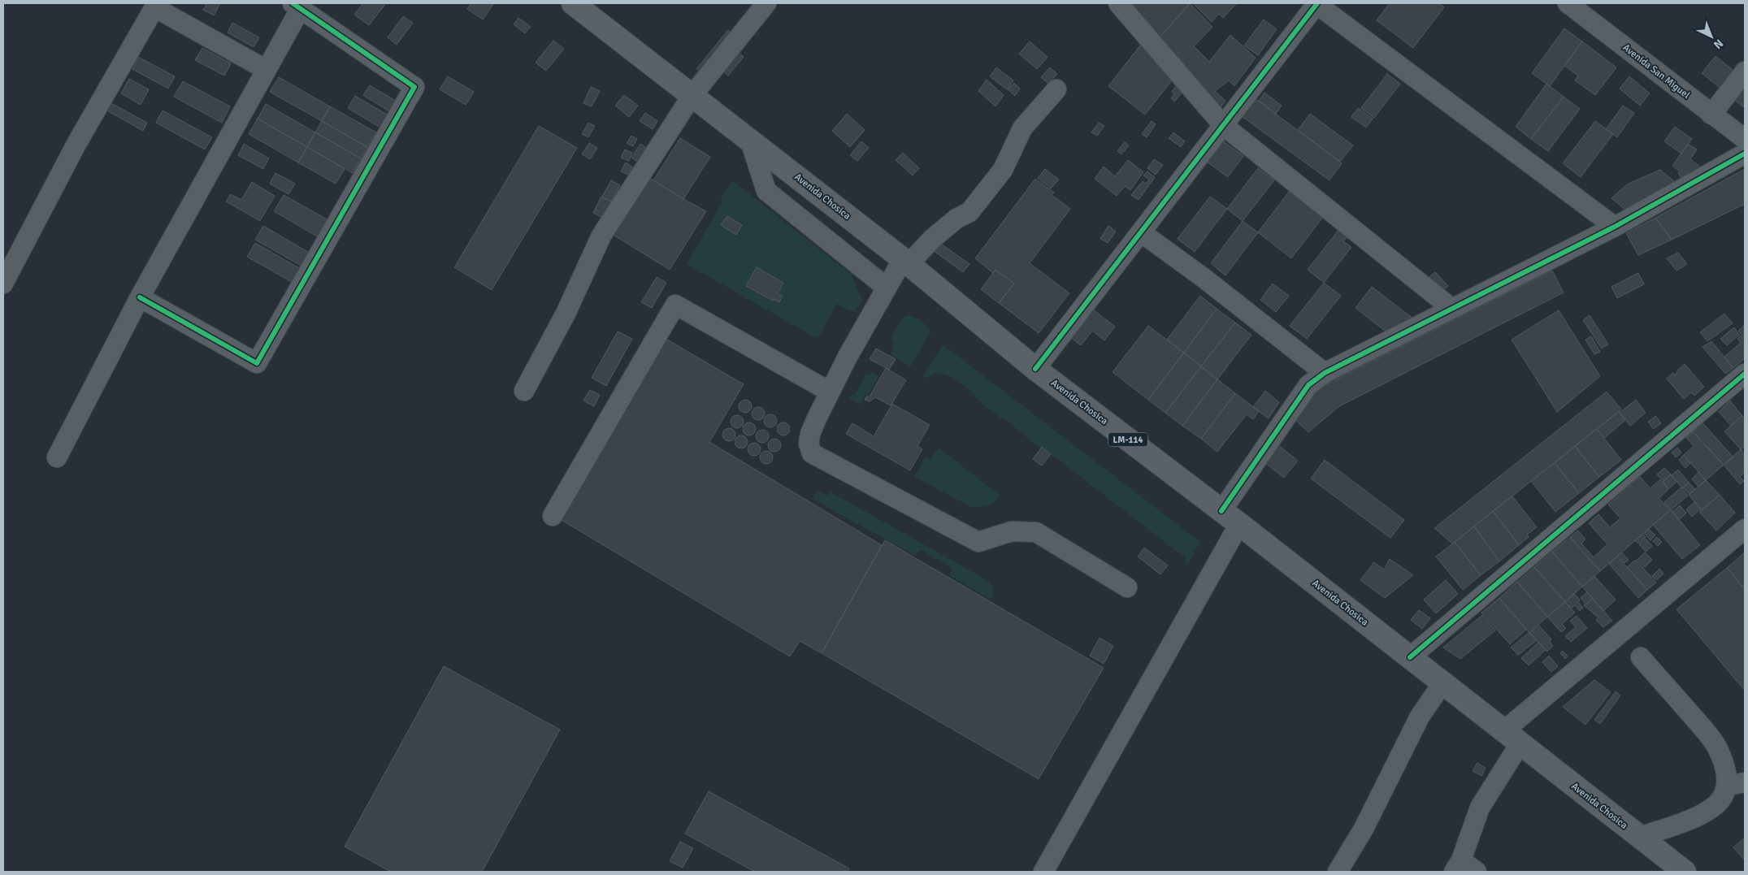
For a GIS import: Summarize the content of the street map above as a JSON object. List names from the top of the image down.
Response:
{
  "streets": {
    "main road": ["Avenida Chosica", "LM-114"],
    "street": ["Avenida San Miguel"]
  },
  "north": "bottom right"
}
